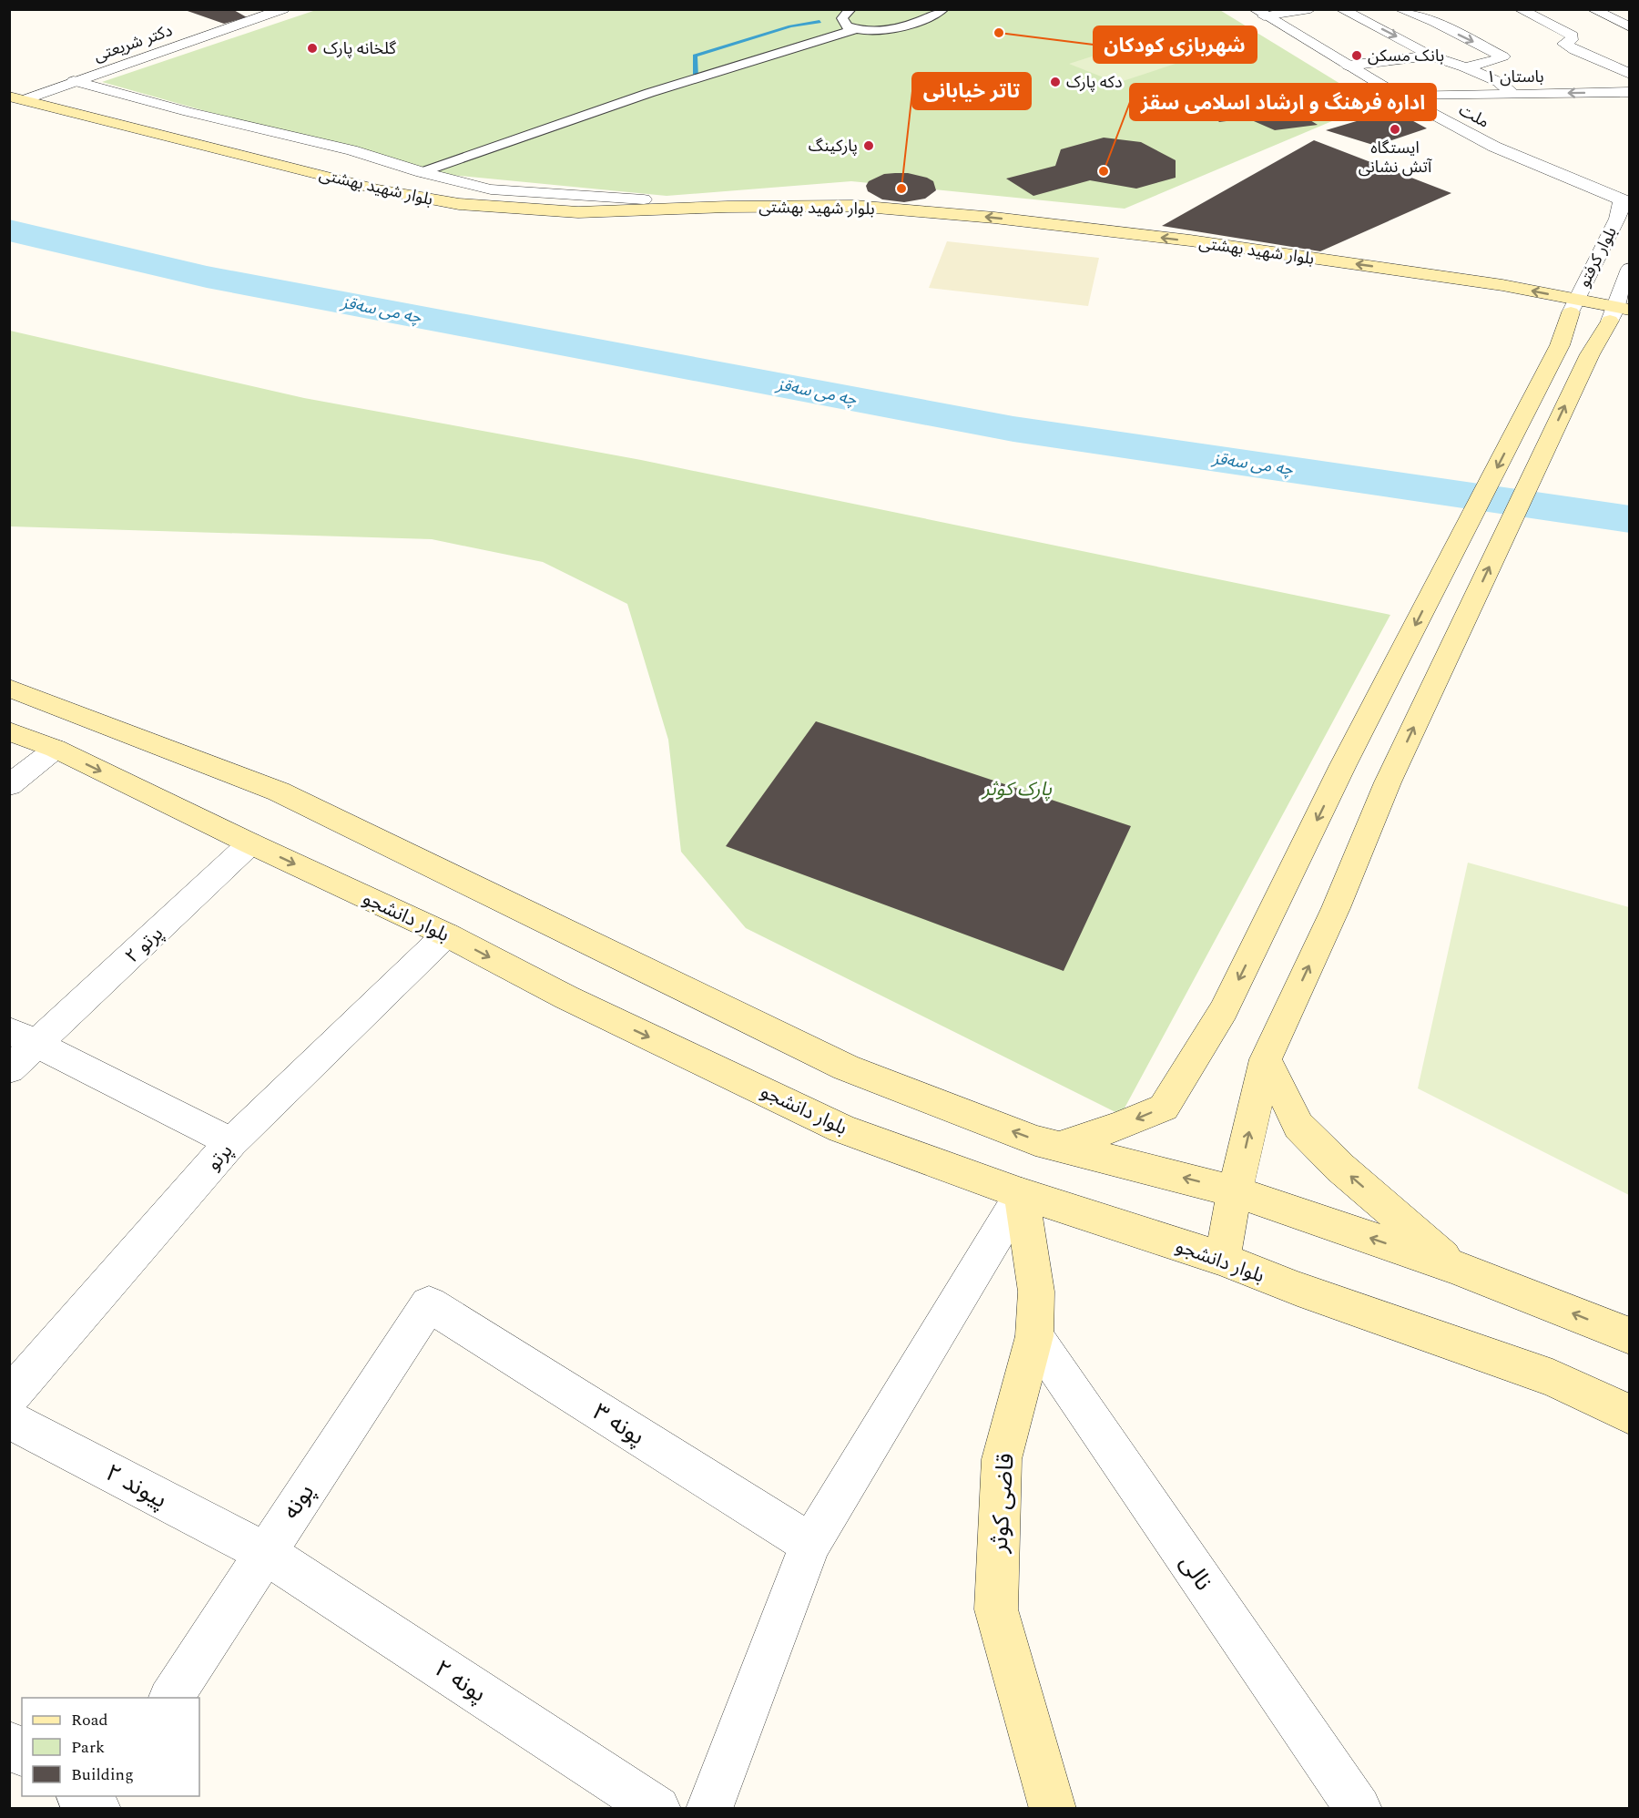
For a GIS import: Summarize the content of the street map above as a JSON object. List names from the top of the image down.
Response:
{
  "streets": {
    "main road": ["بلوار شهید بهشتی", "بلوار دانشجو", "قاضی کوثر"],
    "street": [
      "دکتر شریعتی",
      "باستان ۱",
      "ملت",
      "بلوار کرفتو",
      "پرتو ۲",
      "پرتو",
      "پونه ۳",
      "پیوند ۲",
      "پونه",
      "نالی",
      "پونه ۲"
    ]
  },
  "crossings": [
    ["دکتر شریعتی", "بلوار شهید بهشتی"],
    ["باستان ۱", "ملت"],
    ["ملت", "بلوار کرفتو"],
    ["بلوار شهید بهشتی", "بلوار کرفتو"],
    ["بلوار دانشجو", "پرتو ۲"],
    ["بلوار دانشجو", "پرتو"],
    ["بلوار دانشجو", "قاضی کوثر"],
    ["پونه ۳", "پونه"],
    ["پیوند ۲", "پونه"],
    ["پیوند ۲", "پونه ۲"],
    ["پونه", "پونه ۲"],
    ["قاضی کوثر", "نالی"]
  ],
  "one_way": ["باستان ۱"],
  "water": ["چە می سەقز"],
  "parks": ["پارک کوثر"],
  "places": [
    "شهربازی کودکان",
    "گلخانه پارک",
    "بانک مسکن",
    "دکه پارک",
    "ایستگاه آتش نشانی",
    "پارکینگ",
    "اداره فرهنگ و ارشاد اسلامی سقز",
    "تاتر خیابانی"
  ],
  "legend": ["Road", "Park", "Building"]
}
